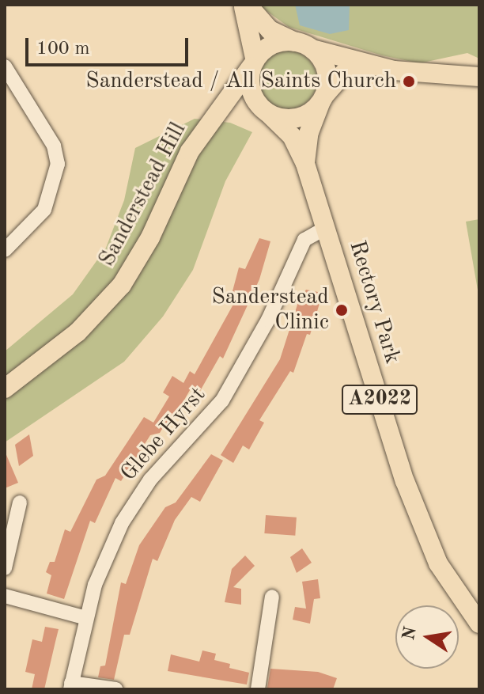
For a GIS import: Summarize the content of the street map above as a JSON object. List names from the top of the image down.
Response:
{
  "streets": {
    "main road": ["Sanderstead Hill", "Rectory Park", "A2022"],
    "street": ["Glebe Hyrst"]
  },
  "crossings": [
    ["Sanderstead Hill", "Rectory Park"],
    ["Rectory Park", "Glebe Hyrst"]
  ],
  "places": ["Sanderstead / All Saints Church", "Sanderstead Clinic"],
  "scale_bar": "100 m",
  "north": "left"
}
